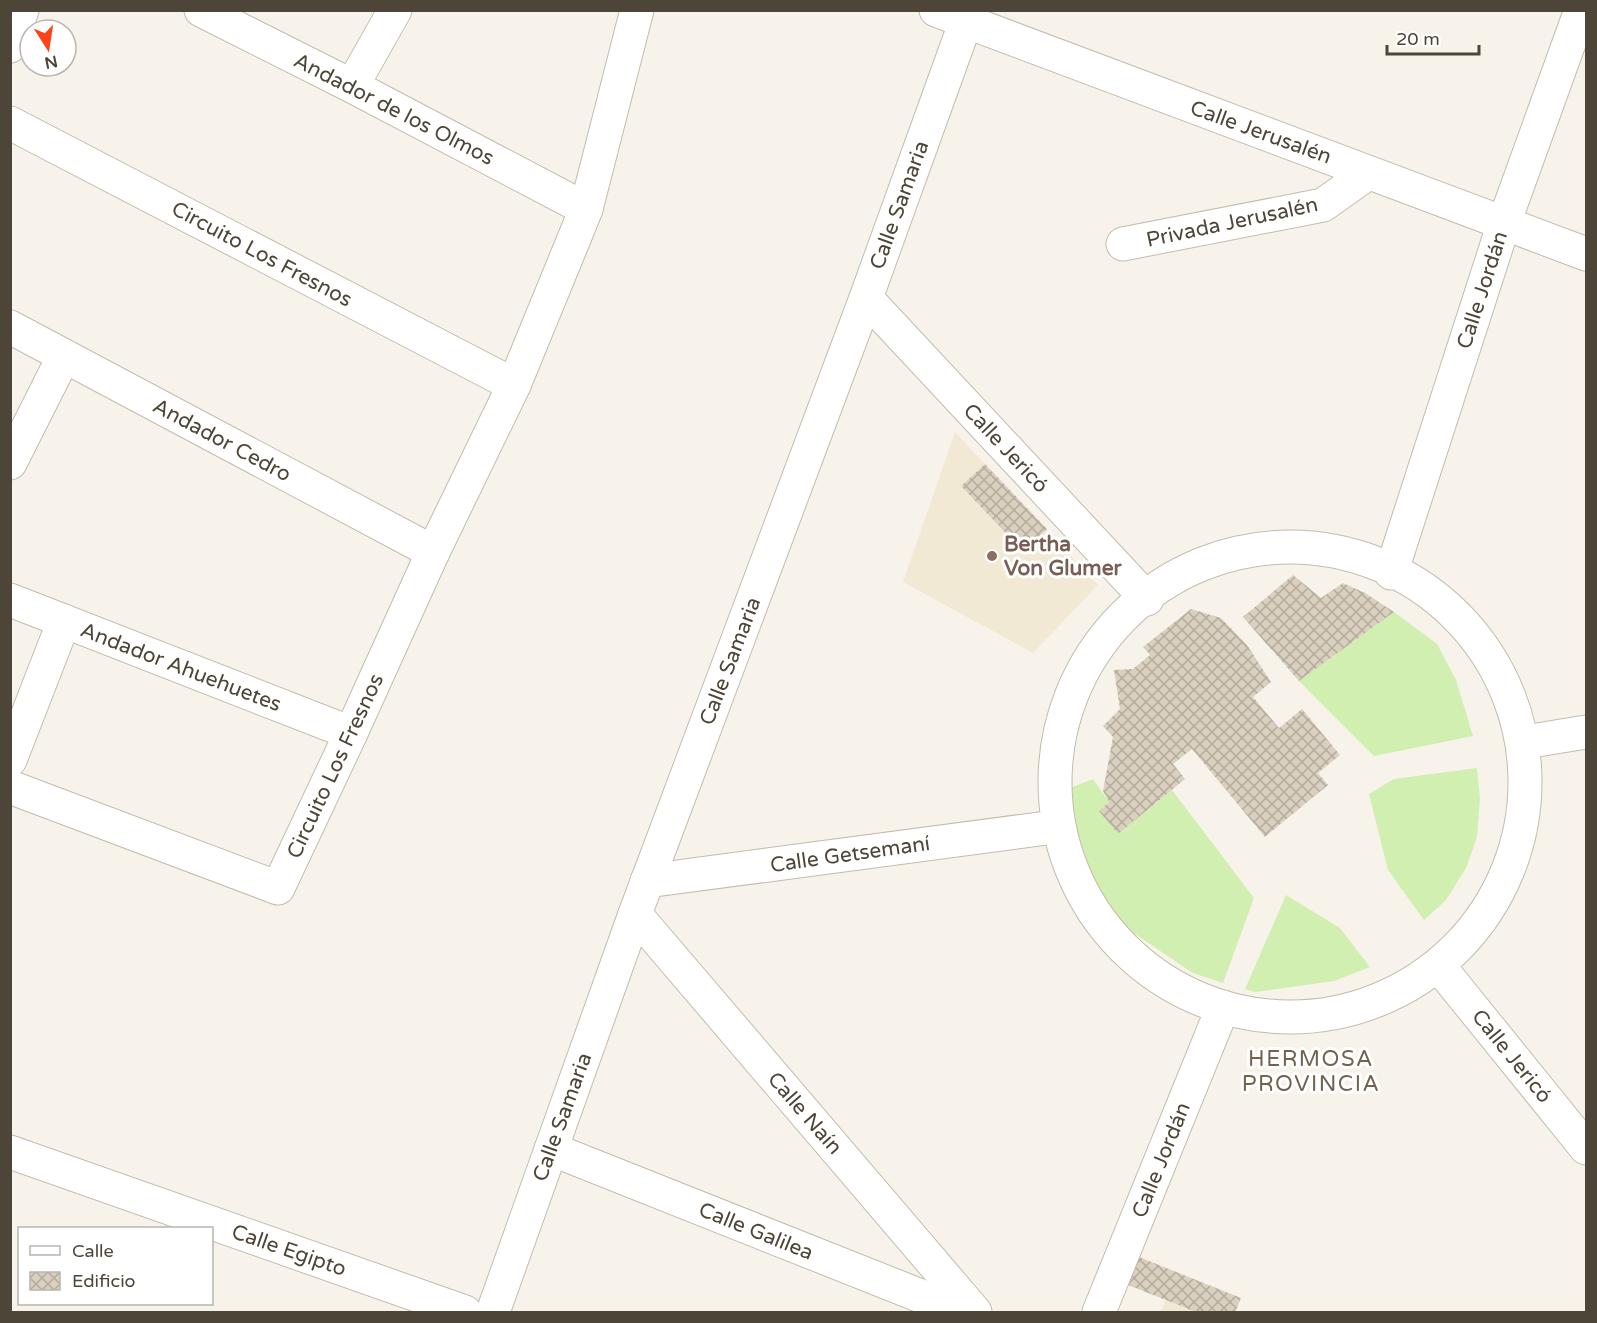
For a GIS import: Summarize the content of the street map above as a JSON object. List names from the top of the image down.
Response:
{
  "streets": {
    "street": [
      "Andador de los Olmos",
      "Calle Jerusalén",
      "Calle Samaria",
      "Privada Jerusalén",
      "Circuito Los Fresnos",
      "Calle Jordán",
      "Andador Cedro",
      "Calle Jericó",
      "Andador Ahuehuetes",
      "Calle Getsemaní",
      "Calle Naín",
      "Calle Galilea",
      "Calle Egipto"
    ]
  },
  "crossings": [
    ["Andador de los Olmos", "Circuito Los Fresnos"],
    ["Calle Jerusalén", "Calle Samaria"],
    ["Calle Jerusalén", "Privada Jerusalén"],
    ["Calle Jerusalén", "Calle Jordán"],
    ["Calle Samaria", "Calle Jericó"],
    ["Calle Samaria", "Calle Getsemaní"],
    ["Calle Samaria", "Calle Naín"],
    ["Calle Samaria", "Calle Galilea"],
    ["Circuito Los Fresnos", "Andador Cedro"],
    ["Circuito Los Fresnos", "Andador Ahuehuetes"]
  ],
  "districts": ["HERMOSA PROVINCIA"],
  "places": ["Bertha Von Glumer"],
  "legend": ["Calle", "Edificio"],
  "scale_bar": "20 m",
  "north": "bottom"
}
